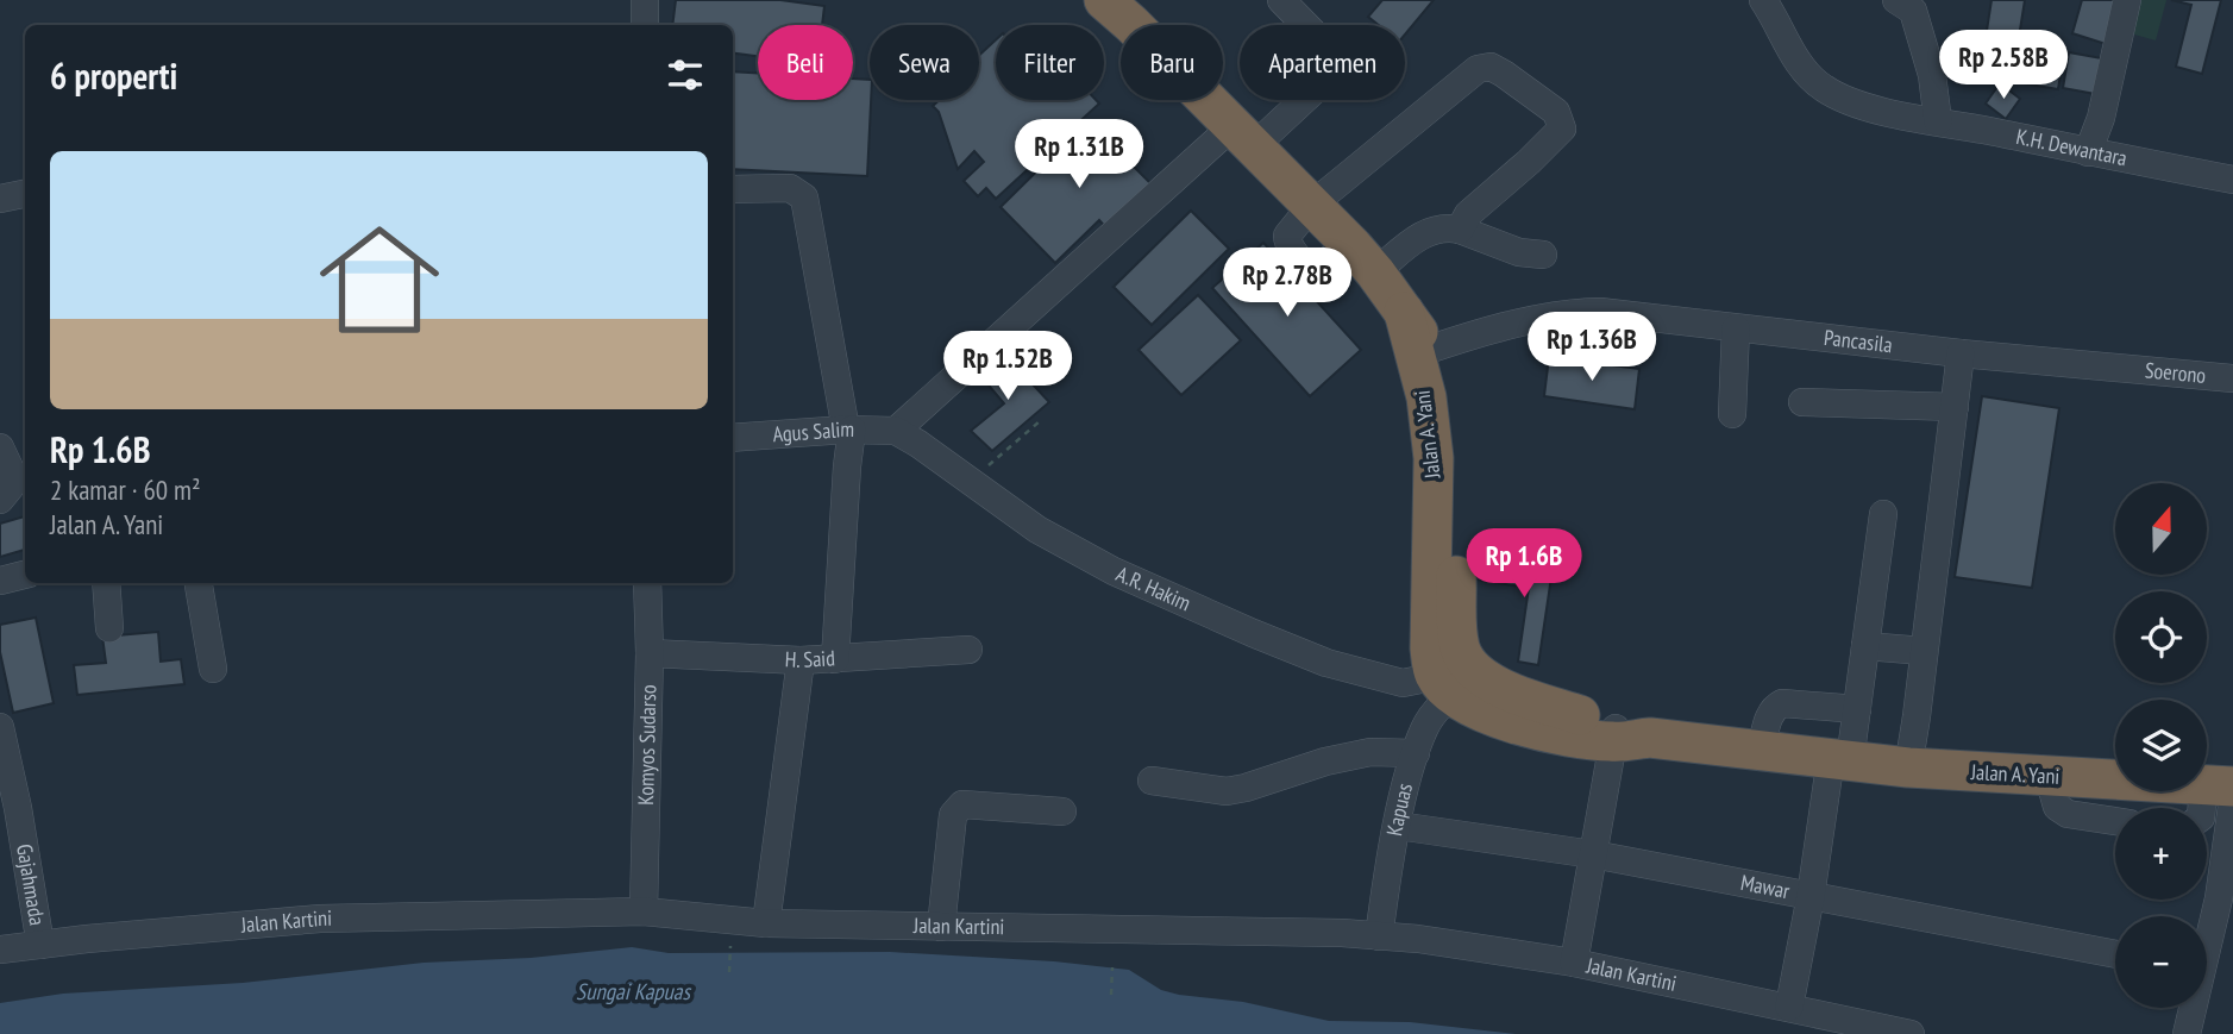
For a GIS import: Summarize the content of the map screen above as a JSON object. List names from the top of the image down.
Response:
{
  "streets": {
    "highway": ["Jalan A. Yani"],
    "street": [
      "K.H. Dewantara",
      "Pancasila",
      "Soerono",
      "Agus Salim",
      "A.R. Hakim",
      "H. Said",
      "Komyos Sudarso",
      "Kapuas",
      "Gajahmada",
      "Mawar",
      "Jalan Kartini"
    ]
  },
  "crossings": [
    ["Pancasila", "Soerono"],
    ["Pancasila", "Jalan A. Yani"],
    ["Agus Salim", "A.R. Hakim"],
    ["Jalan A. Yani", "A.R. Hakim"],
    ["Jalan A. Yani", "Kapuas"],
    ["A.R. Hakim", "Kapuas"],
    ["H. Said", "Komyos Sudarso"],
    ["Komyos Sudarso", "Jalan Kartini"],
    ["Kapuas", "Mawar"],
    ["Kapuas", "Jalan Kartini"],
    ["Gajahmada", "Jalan Kartini"]
  ],
  "water": ["Sungai Kapuas"],
  "north": "top",
  "page": {
    "chip": [
      "Beli",
      "Sewa",
      "Filter",
      "Baru",
      "Apartemen"
    ],
    "heading": "6 properti",
    "price": [
      "Rp 2.58B",
      "Rp 1.31B",
      "Rp 2.78B",
      "Rp 1.36B",
      "Rp 1.52B",
      "Rp 1.6B"
    ],
    "list": [
      {
        "name": "Rp 1.6B",
        "note": "2 kamar · 60 m² · Jalan A. Yani"
      }
    ],
    "map_buttons": ["+", "−"]
  }
}
